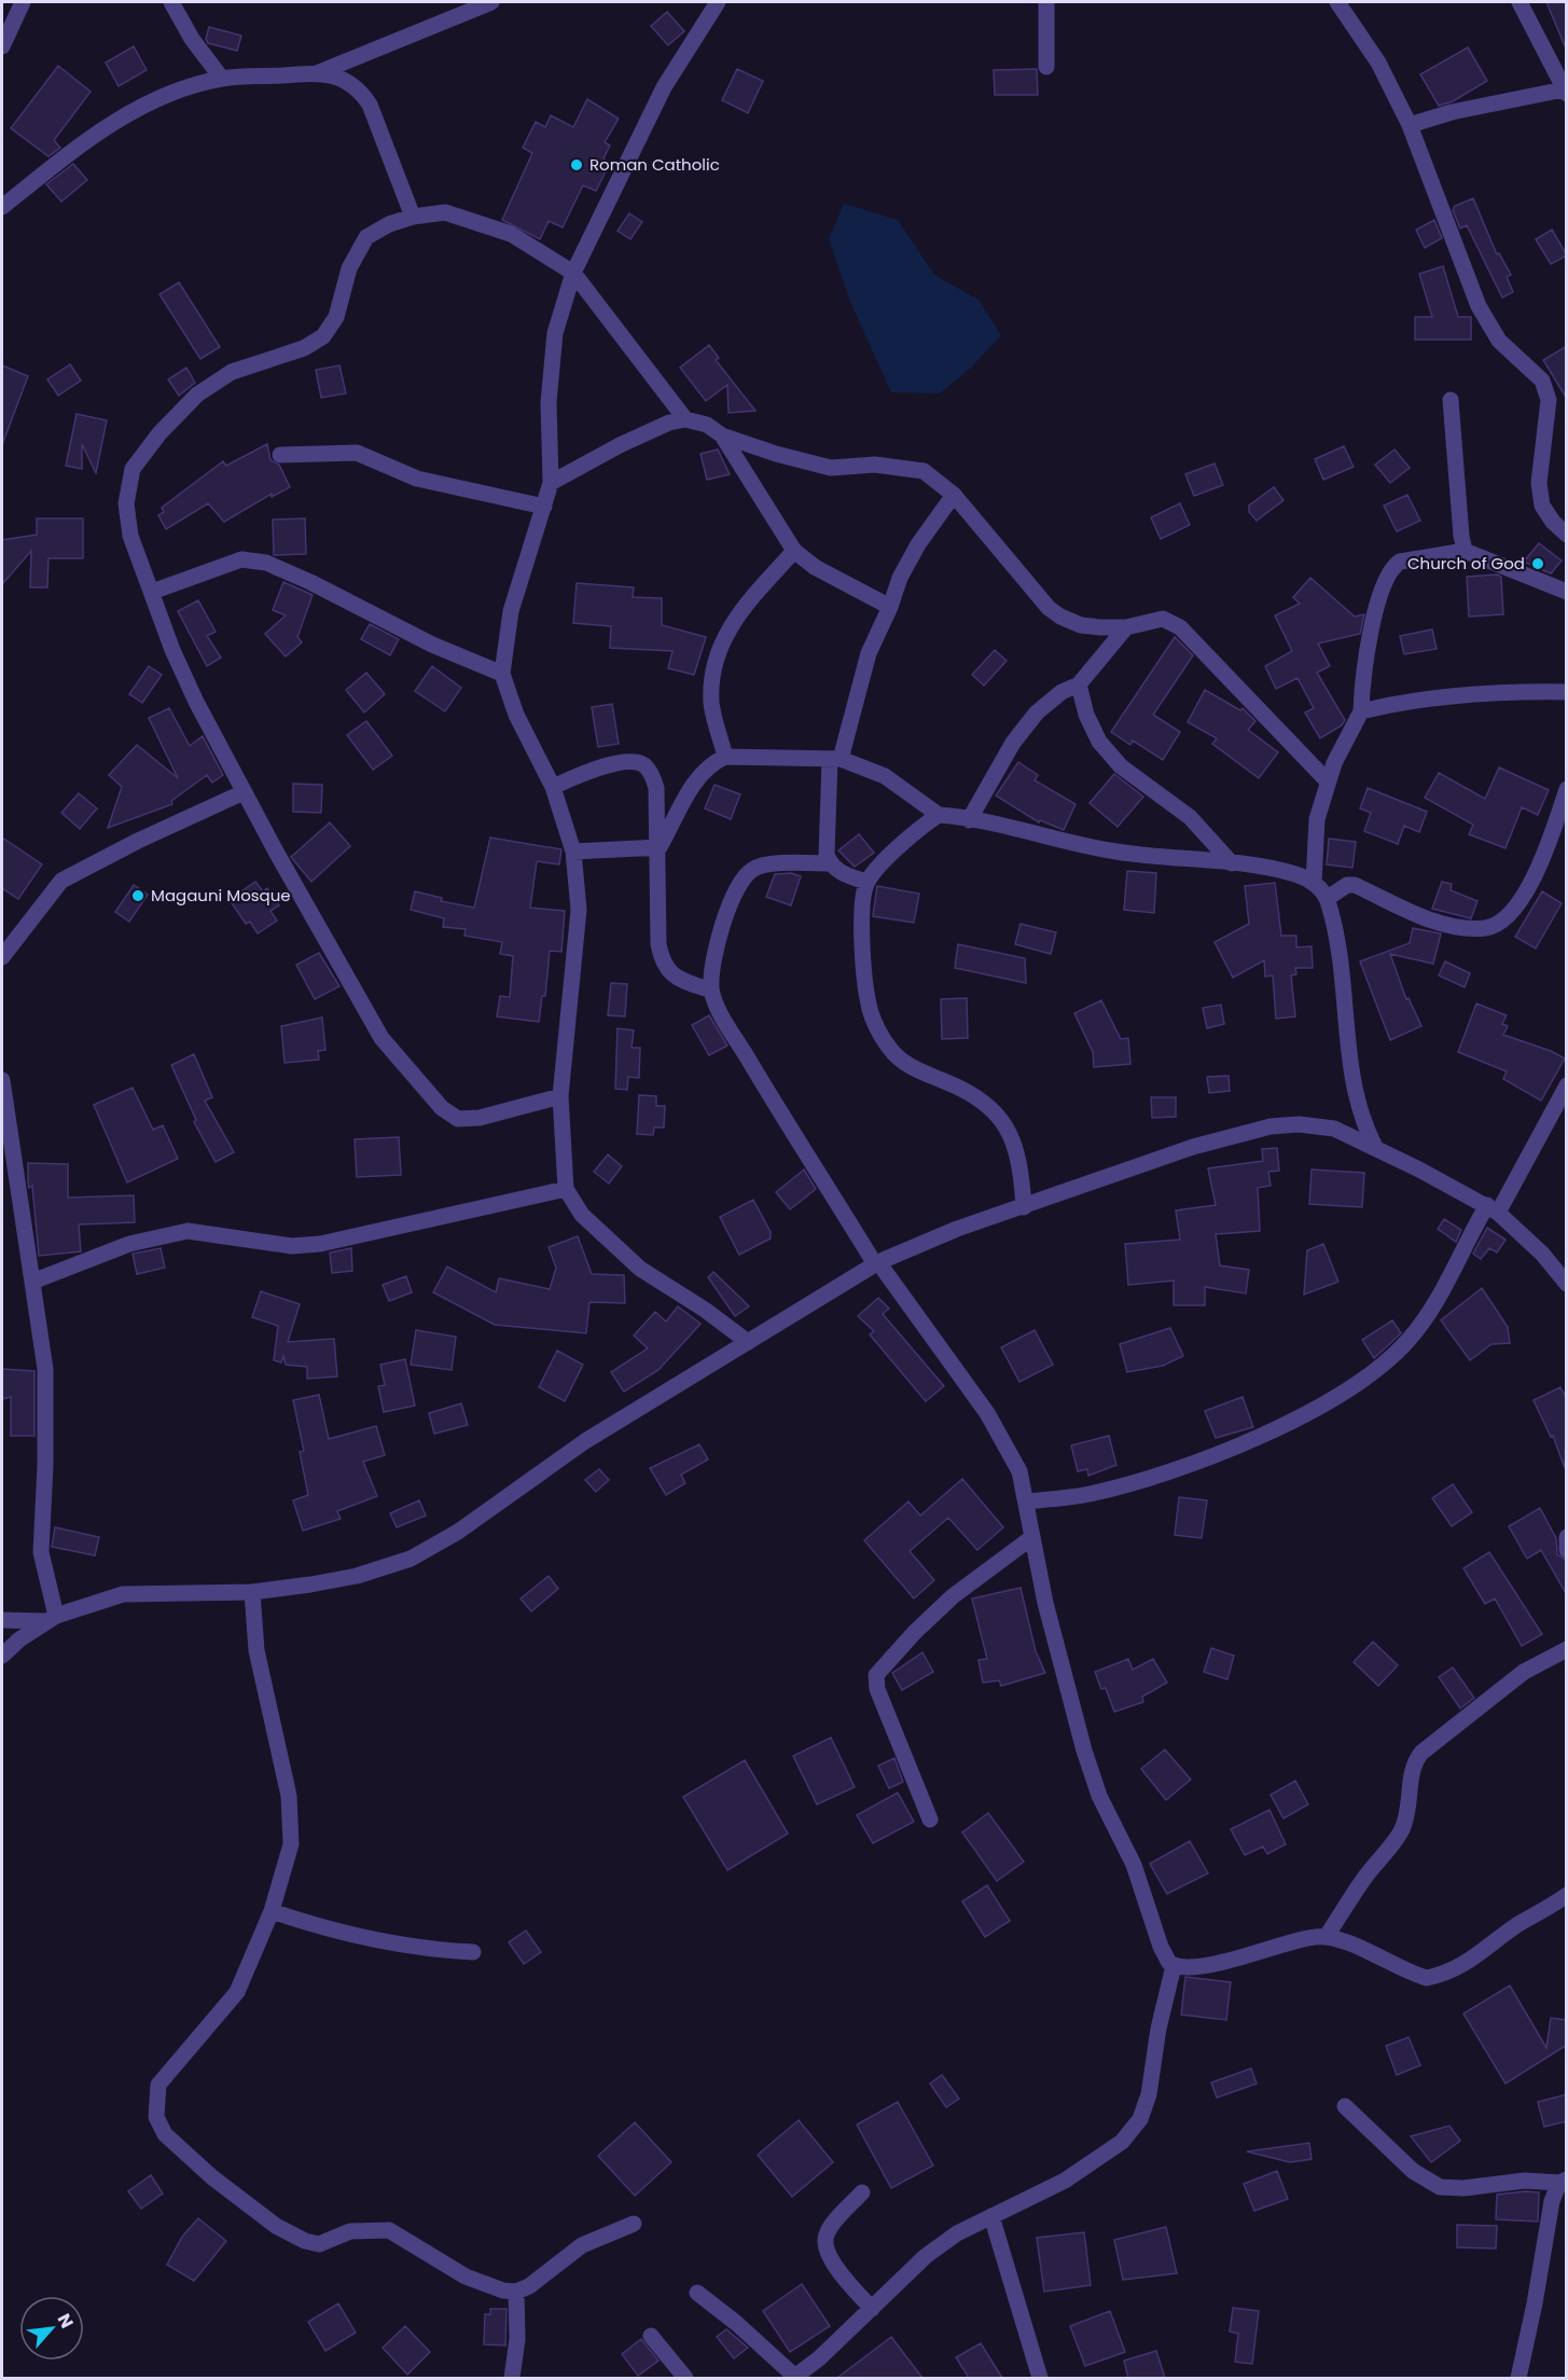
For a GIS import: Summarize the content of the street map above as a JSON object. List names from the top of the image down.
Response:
{
  "places": ["Roman Catholic", "Church of God", "Magauni Mosque"],
  "north": "top right"
}
